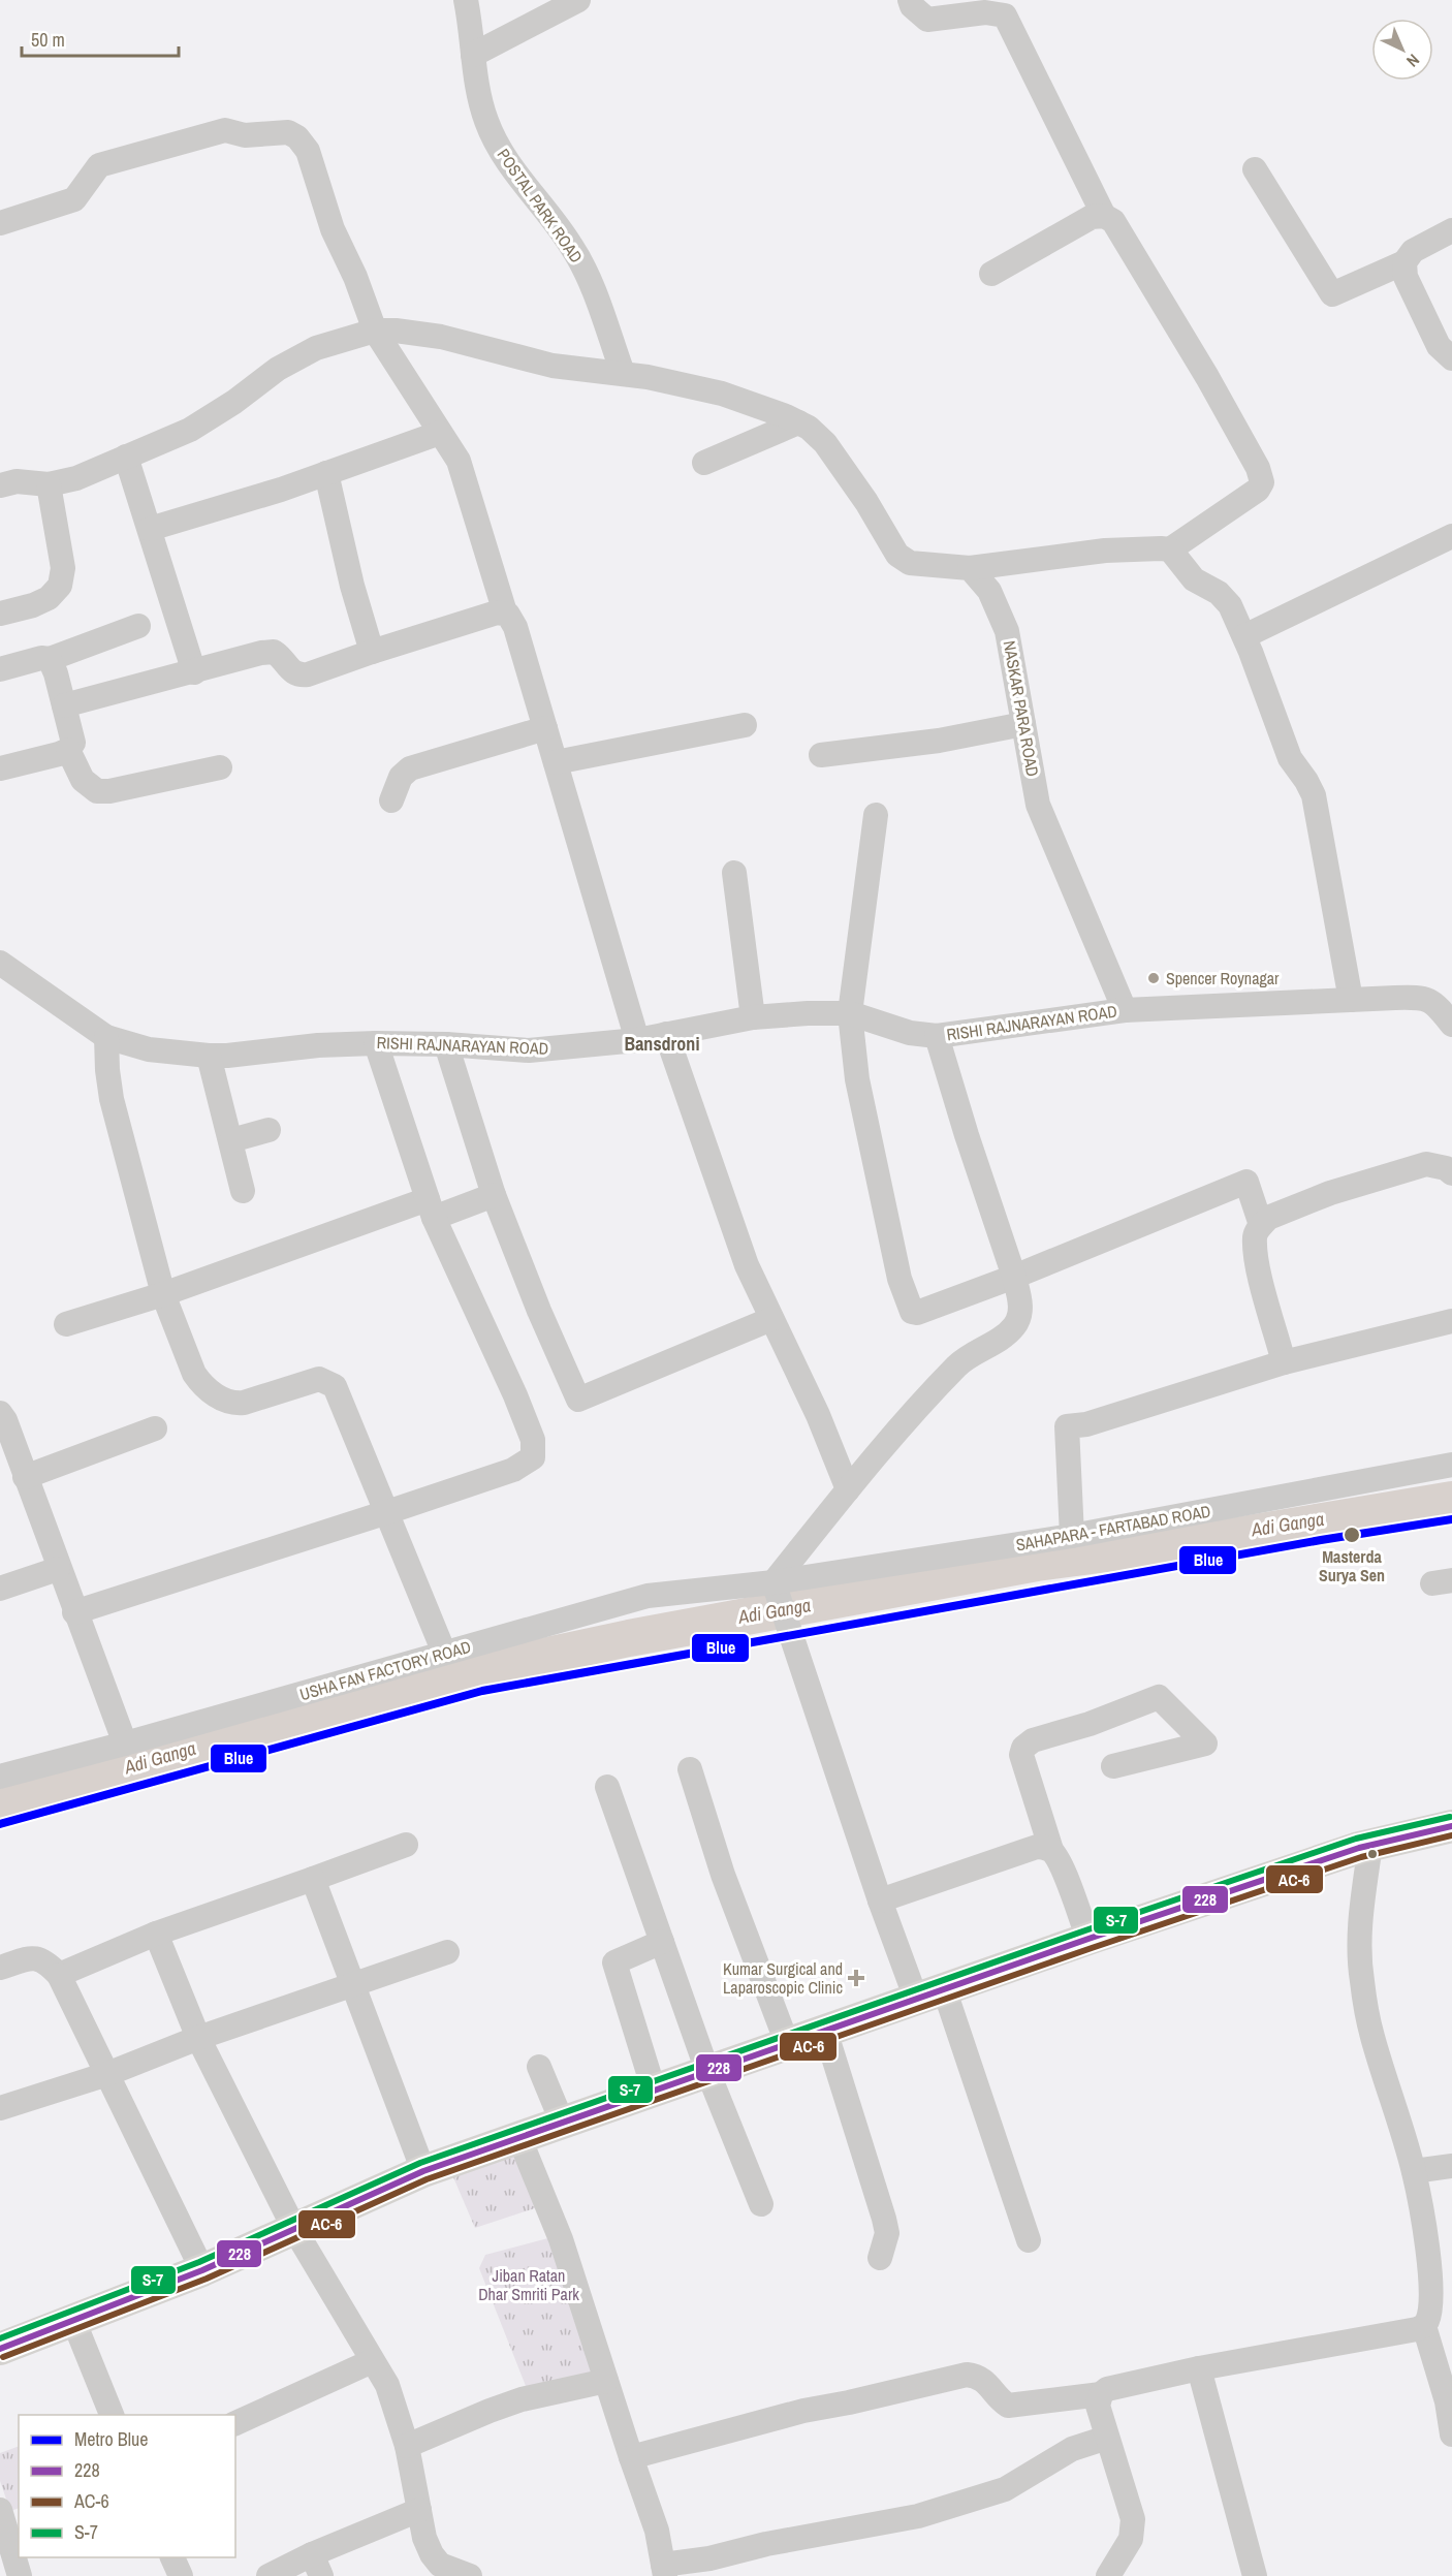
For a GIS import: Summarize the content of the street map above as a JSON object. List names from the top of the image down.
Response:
{
  "streets": {
    "street": [
      "POSTAL PARK ROAD",
      "NASKAR PARA ROAD",
      "RISHI RAJNARAYAN ROAD",
      "SAHAPARA - FARTABAD ROAD",
      "USHA FAN FACTORY ROAD"
    ]
  },
  "crossings": [
    ["NASKAR PARA ROAD", "RISHI RAJNARAYAN ROAD"],
    ["SAHAPARA - FARTABAD ROAD", "USHA FAN FACTORY ROAD"]
  ],
  "districts": ["Bansdroni"],
  "water": ["Adi Ganga"],
  "parks": ["Jiban Ratan Dhar Smriti Park"],
  "places": {
    "other": ["Spencer Roynagar", "Masterda Surya Sen"],
    "health": ["Kumar Surgical and Laparoscopic Clinic"]
  },
  "lines": [
    "metro line Blue",
    "transit line S-7",
    "transit line 228",
    "transit line AC-6"
  ],
  "legend": [
    "Metro Blue",
    "228",
    "AC-6",
    "S-7"
  ],
  "scale_bar": "50 m",
  "north": "bottom right"
}
